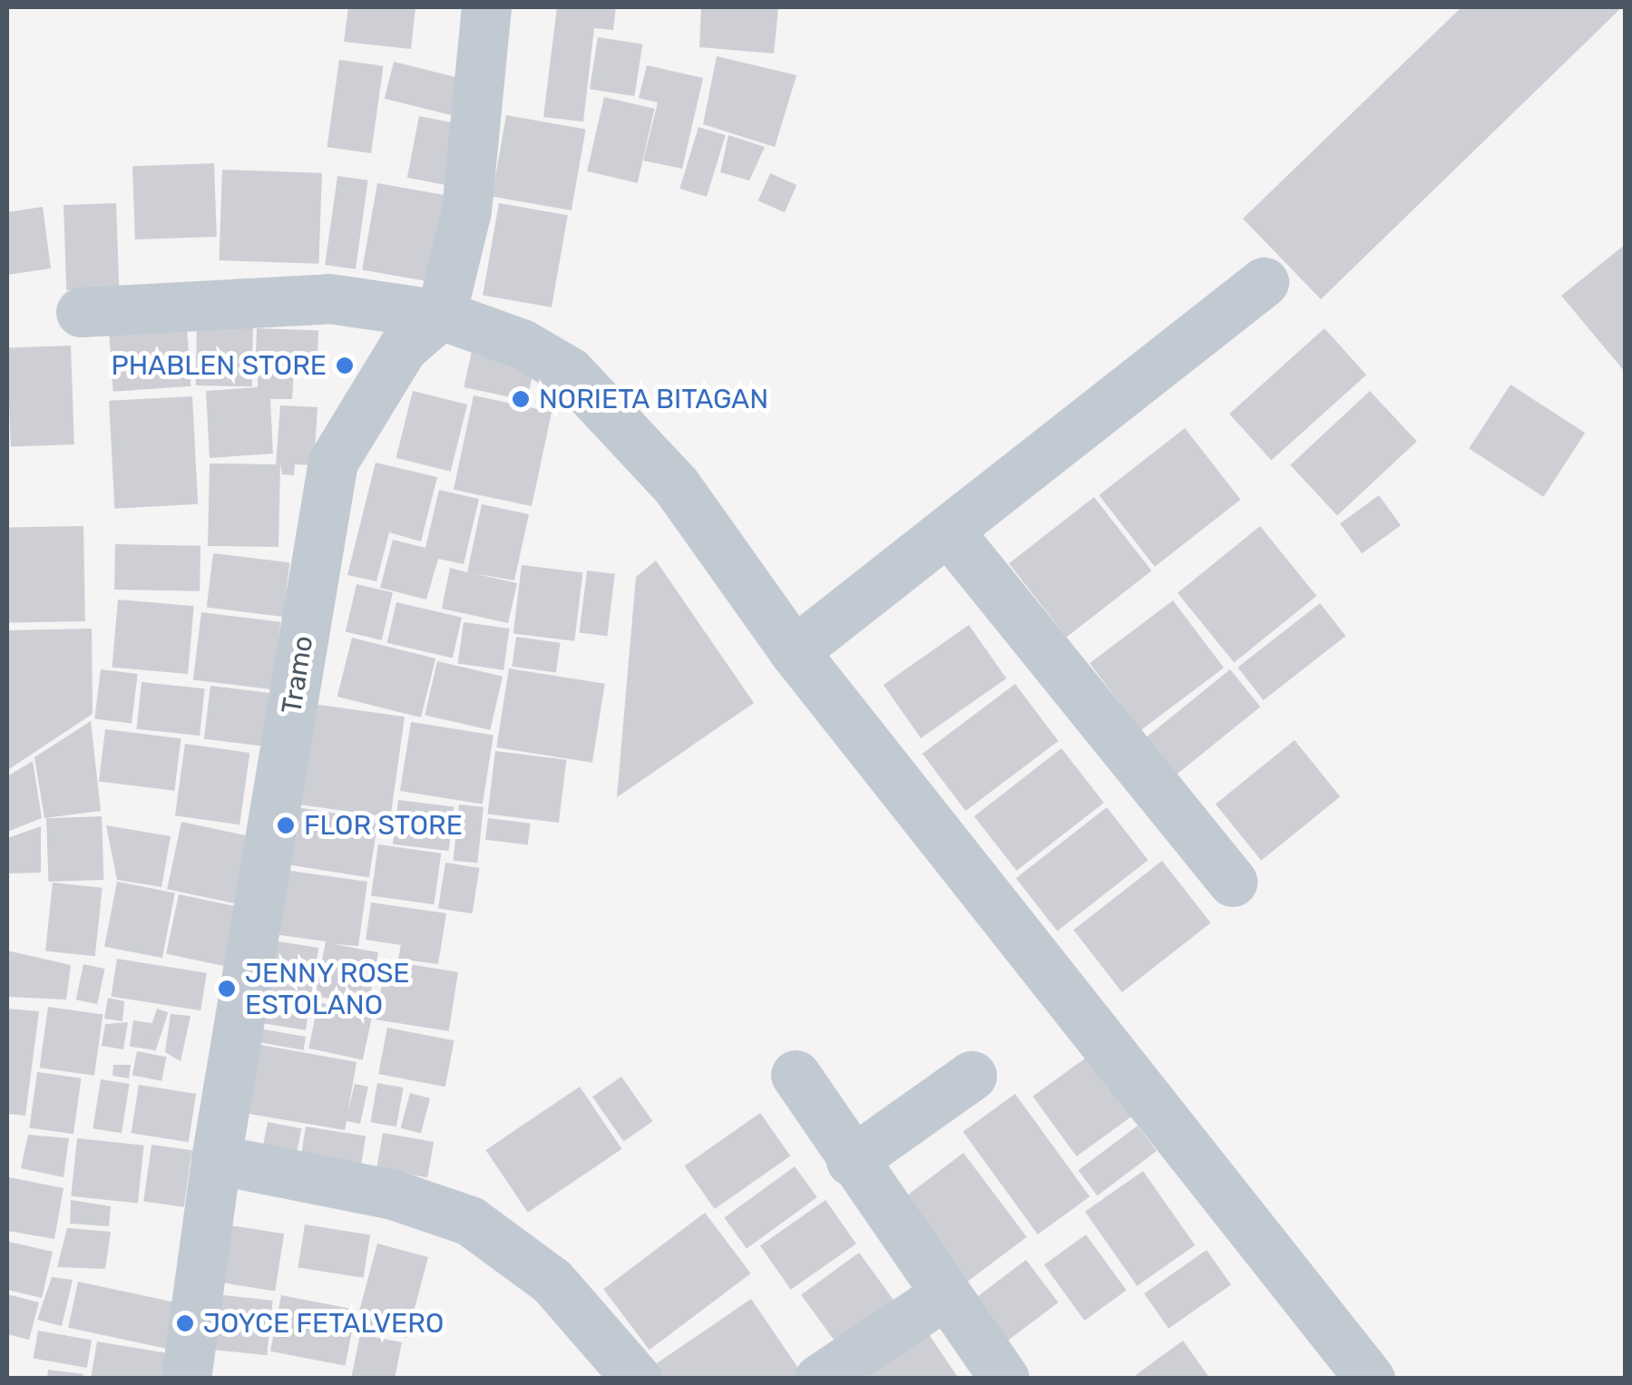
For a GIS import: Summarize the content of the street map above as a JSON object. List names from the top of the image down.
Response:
{
  "streets": {
    "street": ["Tramo"]
  },
  "places": [
    "PHABLEN STORE",
    "NORIETA BITAGAN",
    "FLOR STORE",
    "JENNY ROSE ESTOLANO",
    "JOYCE FETALVERO"
  ]
}
